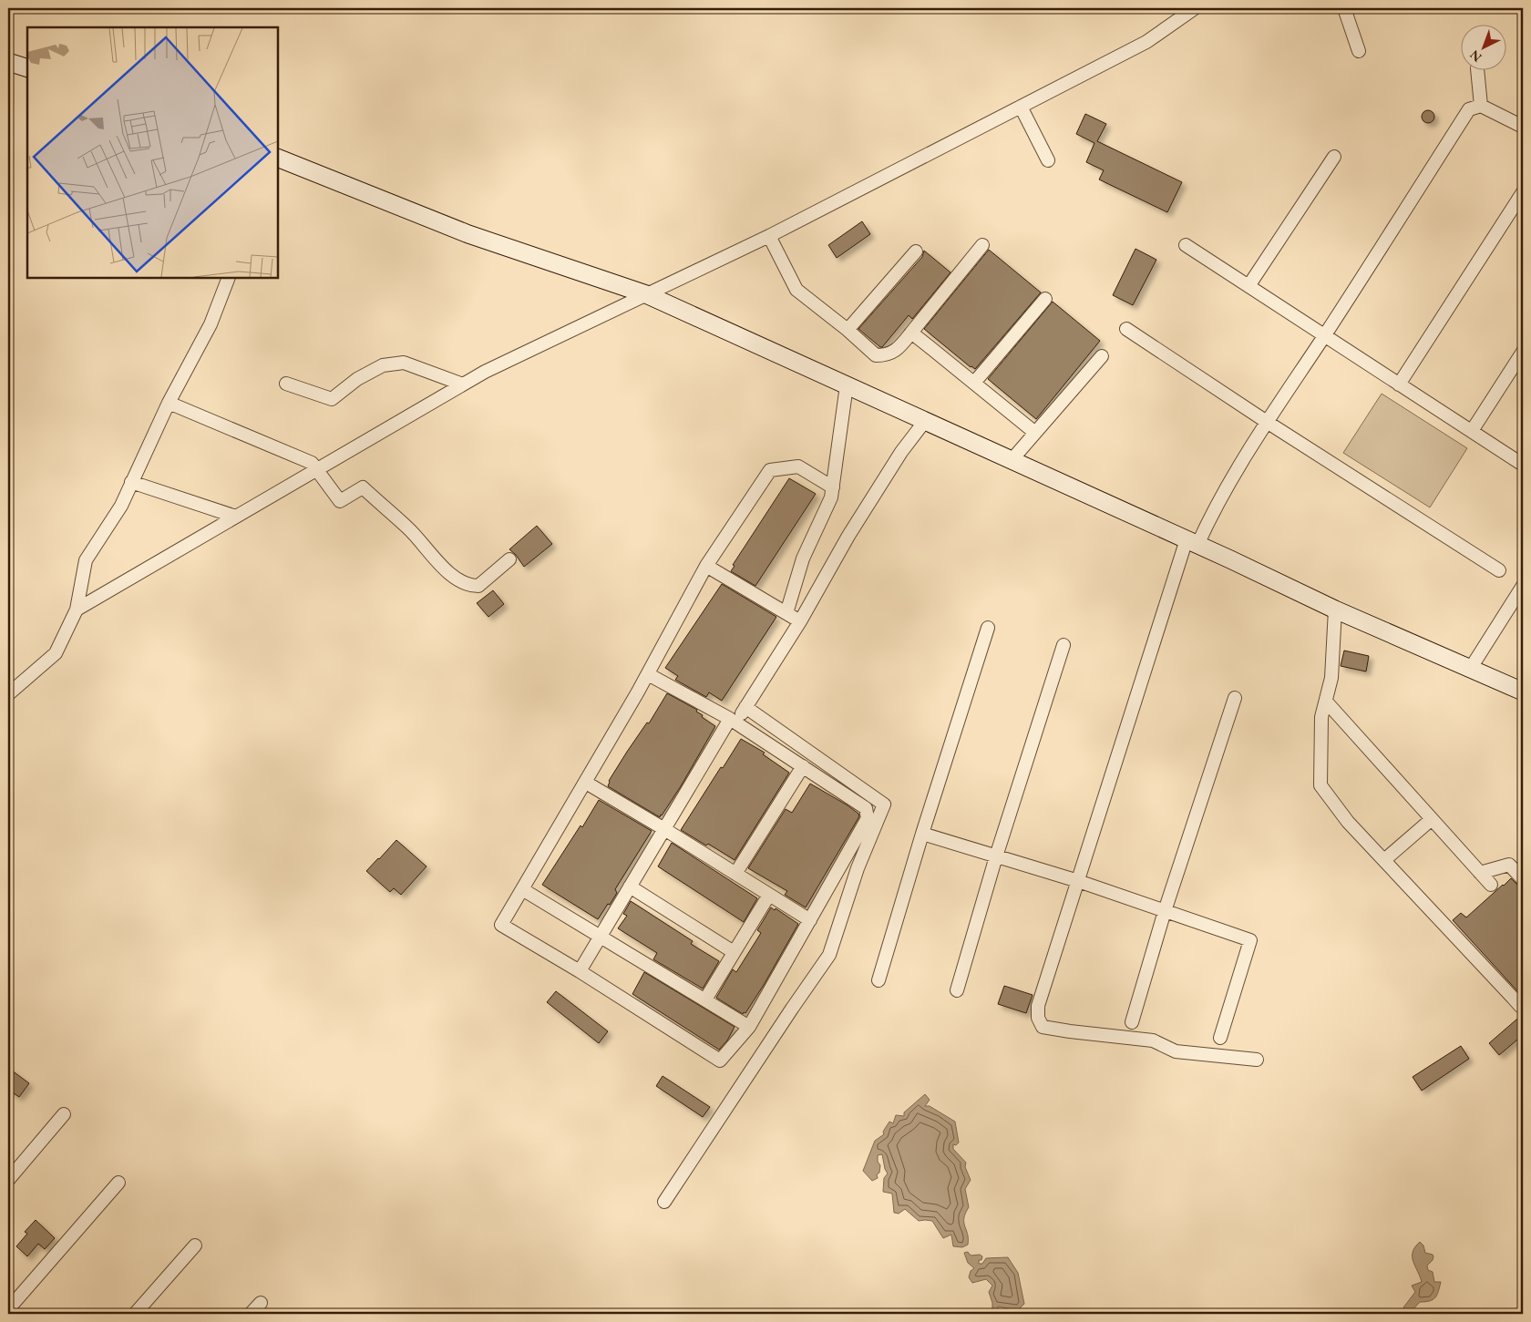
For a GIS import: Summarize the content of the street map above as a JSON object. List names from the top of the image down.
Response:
{
  "north": "bottom left"
}
